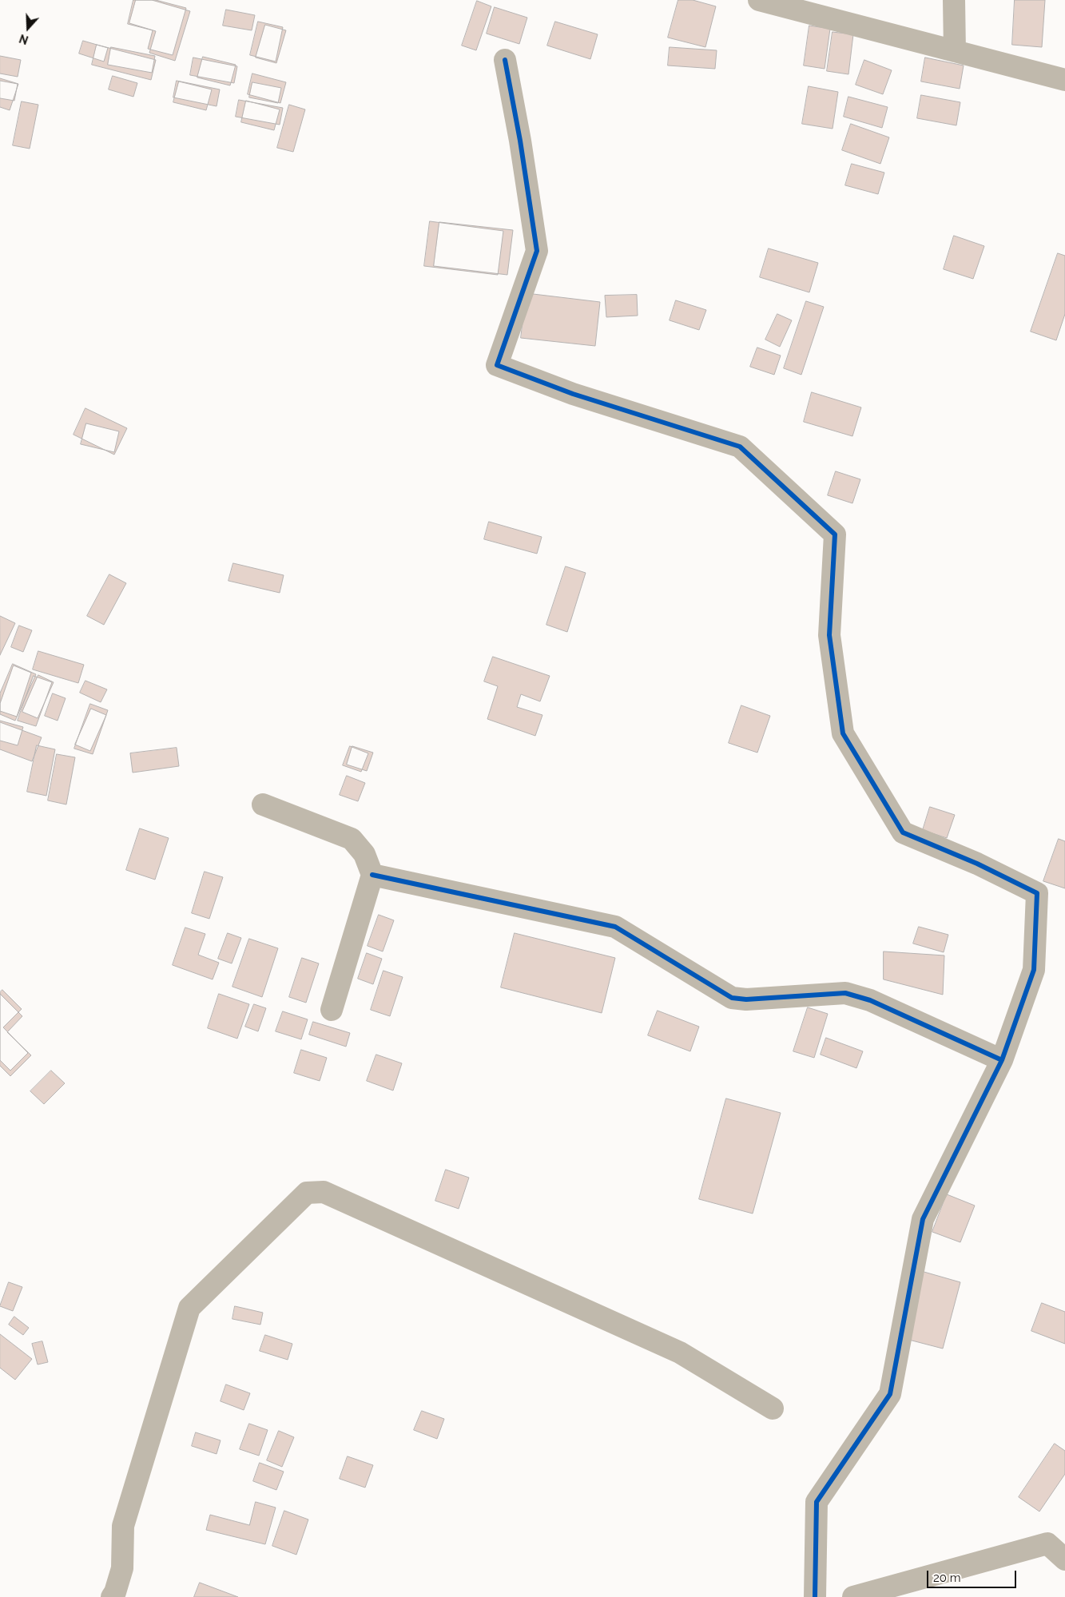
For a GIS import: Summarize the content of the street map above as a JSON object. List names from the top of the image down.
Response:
{
  "scale_bar": "20 m",
  "north": "bottom"
}
